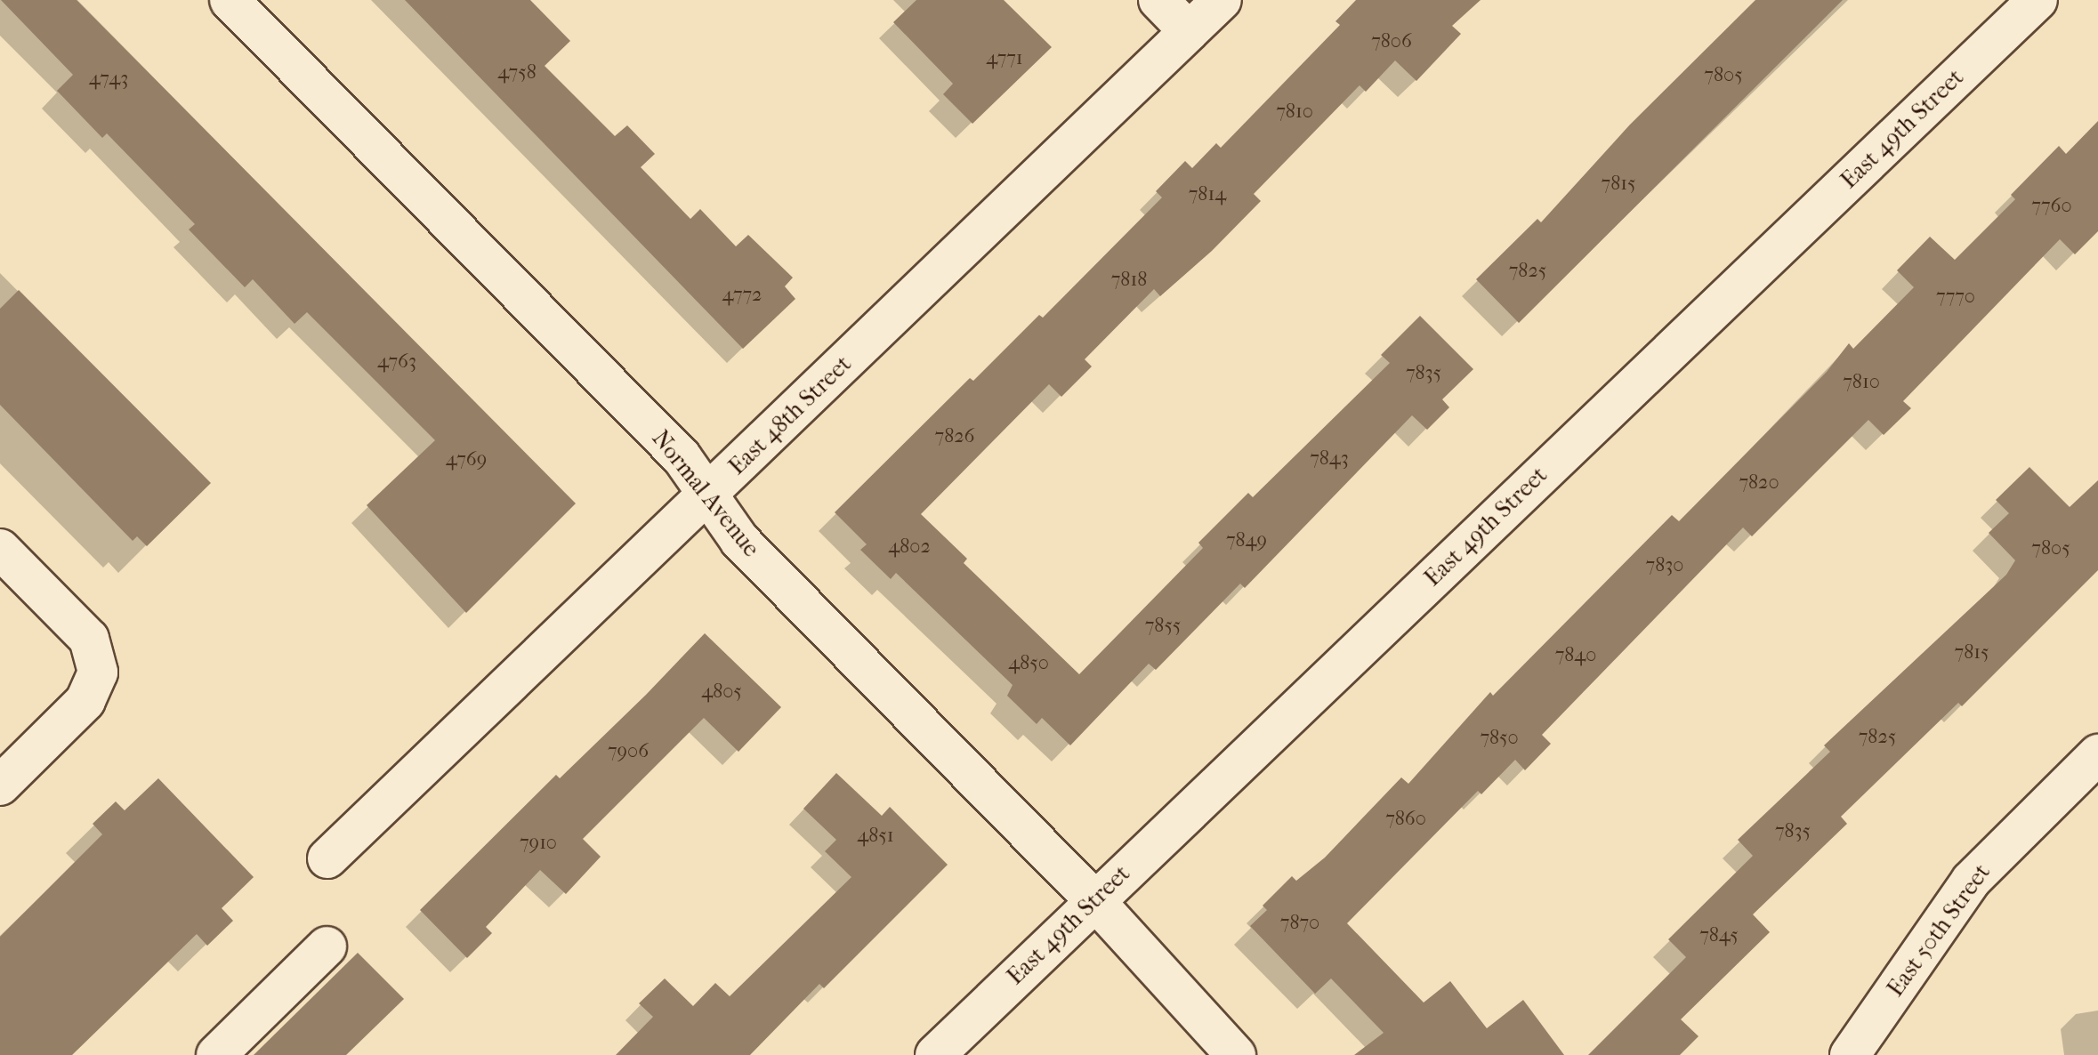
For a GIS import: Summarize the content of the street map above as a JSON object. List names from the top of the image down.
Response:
{
  "streets": {
    "street": [
      "East 49th Street",
      "East 48th Street",
      "Normal Avenue",
      "East 50th Street"
    ]
  },
  "crossings": [
    ["East 49th Street", "Normal Avenue"],
    ["East 48th Street", "Normal Avenue"]
  ],
  "house_numbers": [
    "7806",
    "4771",
    "4758",
    "7805",
    "4743",
    "7810",
    "7815",
    "7814",
    "7760",
    "7825",
    "7818",
    "4772",
    "7770",
    "4763",
    "7835",
    "7810",
    "7826",
    "7843",
    "4769",
    "7820",
    "7849",
    "4802",
    "7805",
    "7830",
    "7855",
    "7815",
    "7840",
    "4850",
    "4805",
    "7825",
    "7850",
    "7906",
    "7860",
    "7835",
    "4851",
    "7910",
    "7870",
    "7845"
  ]
}
